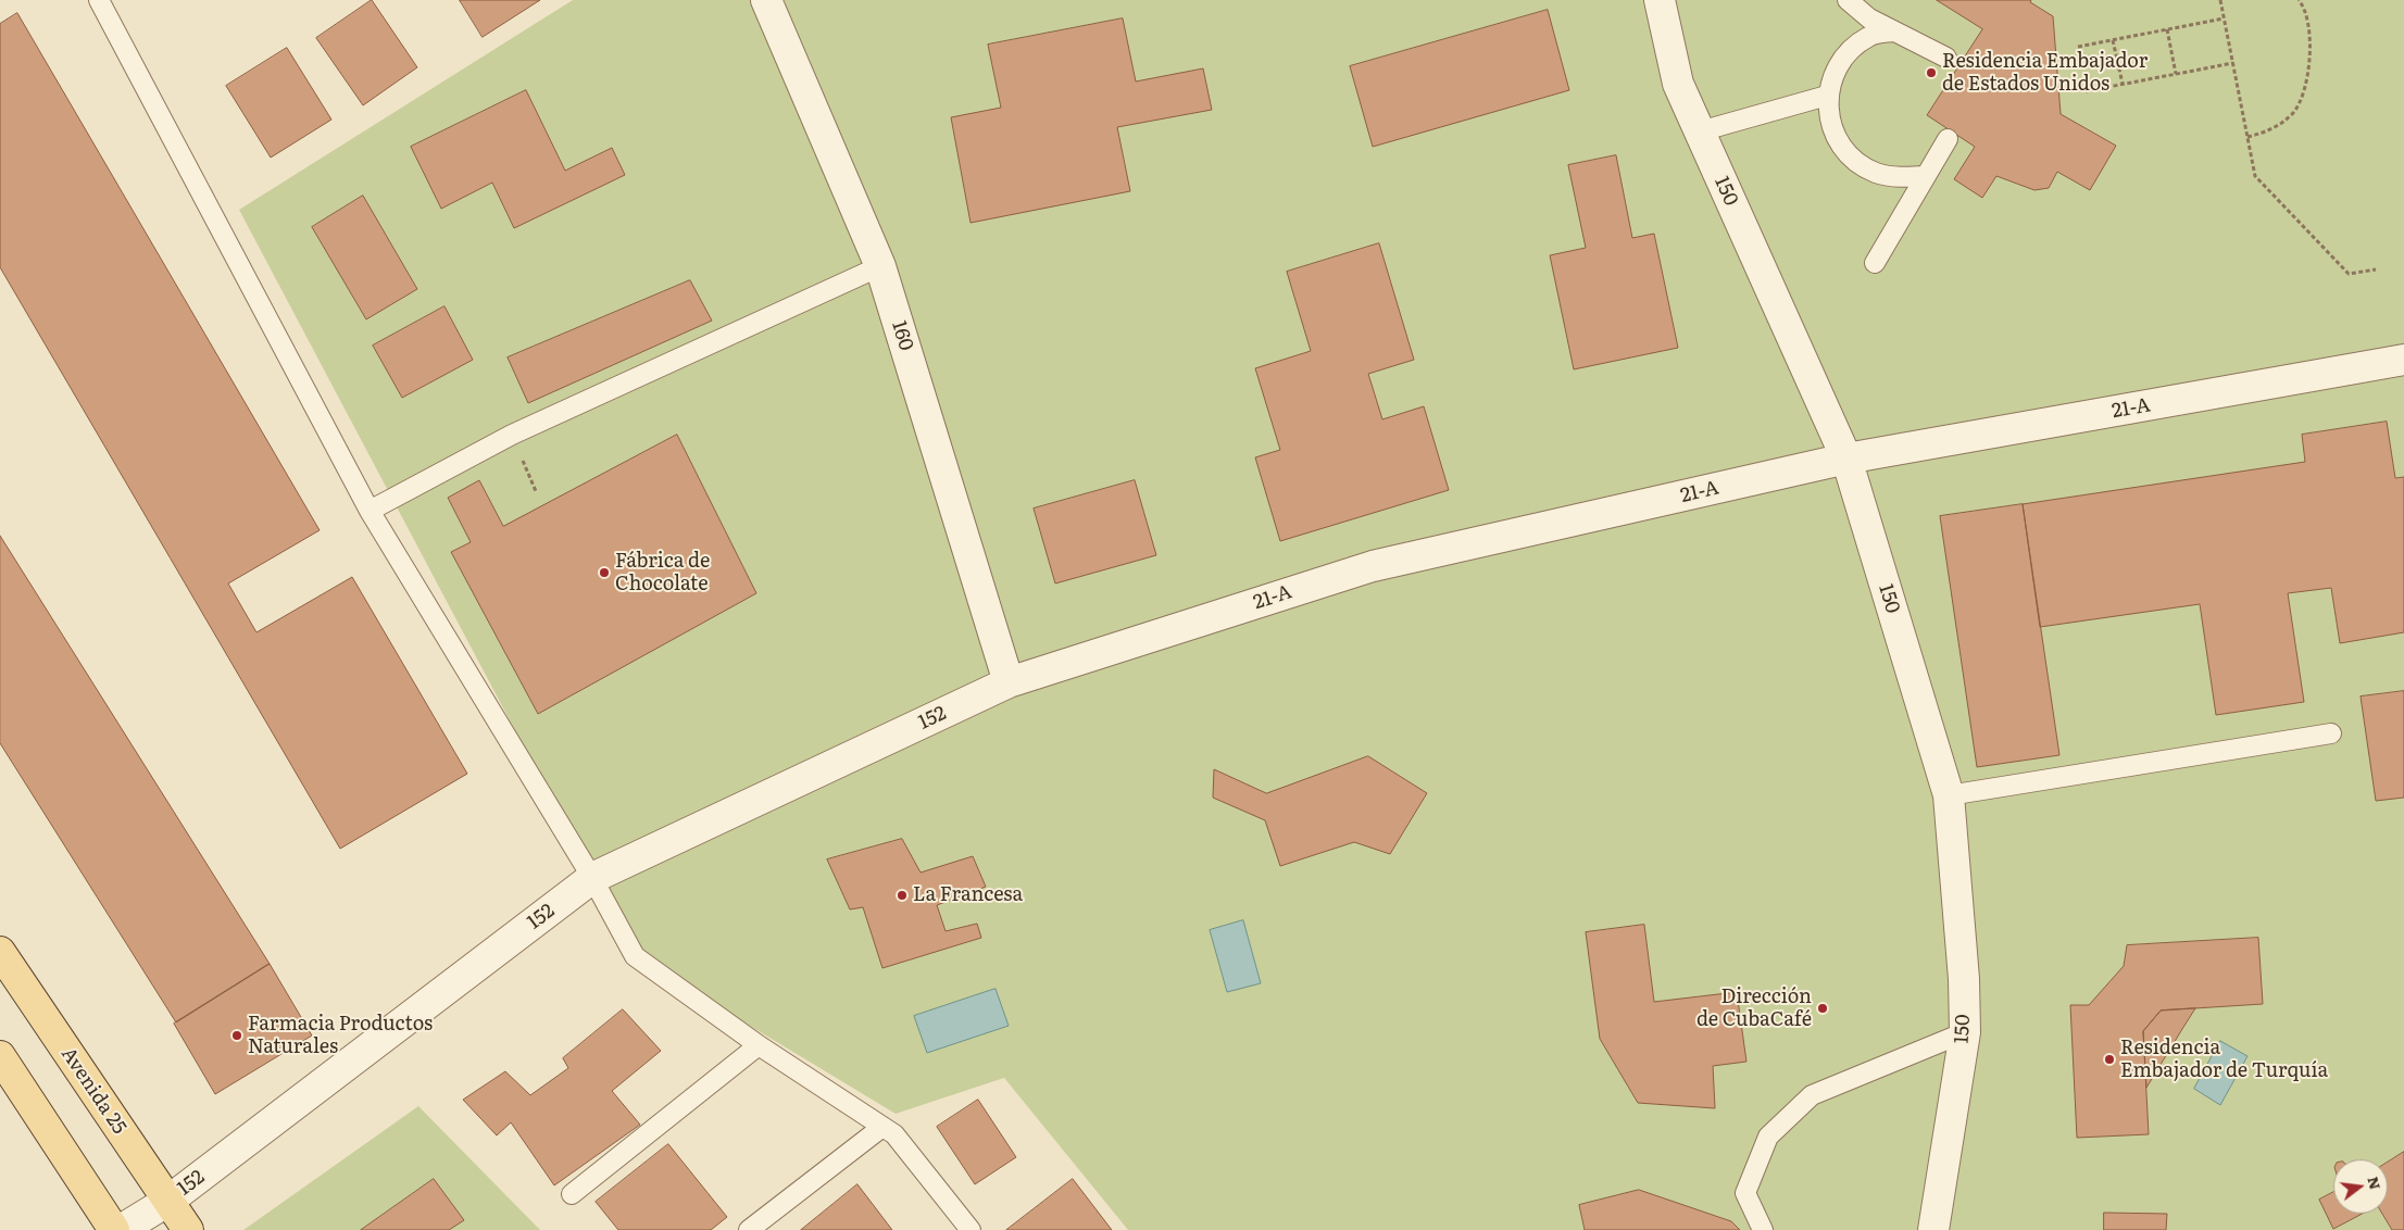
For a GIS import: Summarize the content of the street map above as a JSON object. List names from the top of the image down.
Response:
{
  "streets": {
    "main road": ["Avenida 25"],
    "street": [
      "150",
      "160",
      "21-A",
      "152"
    ]
  },
  "crossings": [
    ["150", "21-A"],
    ["160", "21-A"],
    ["160", "152"],
    ["21-A", "152"],
    ["152", "Avenida 25"]
  ],
  "places": [
    "Residencia Embajador de Estados Unidos",
    "Fábrica de Chocolate",
    "La Francesa",
    "Dirección de CubaCafé",
    "Farmacia Productos Naturales",
    "Residencia Embajador de Turquía"
  ],
  "north": "right"
}
